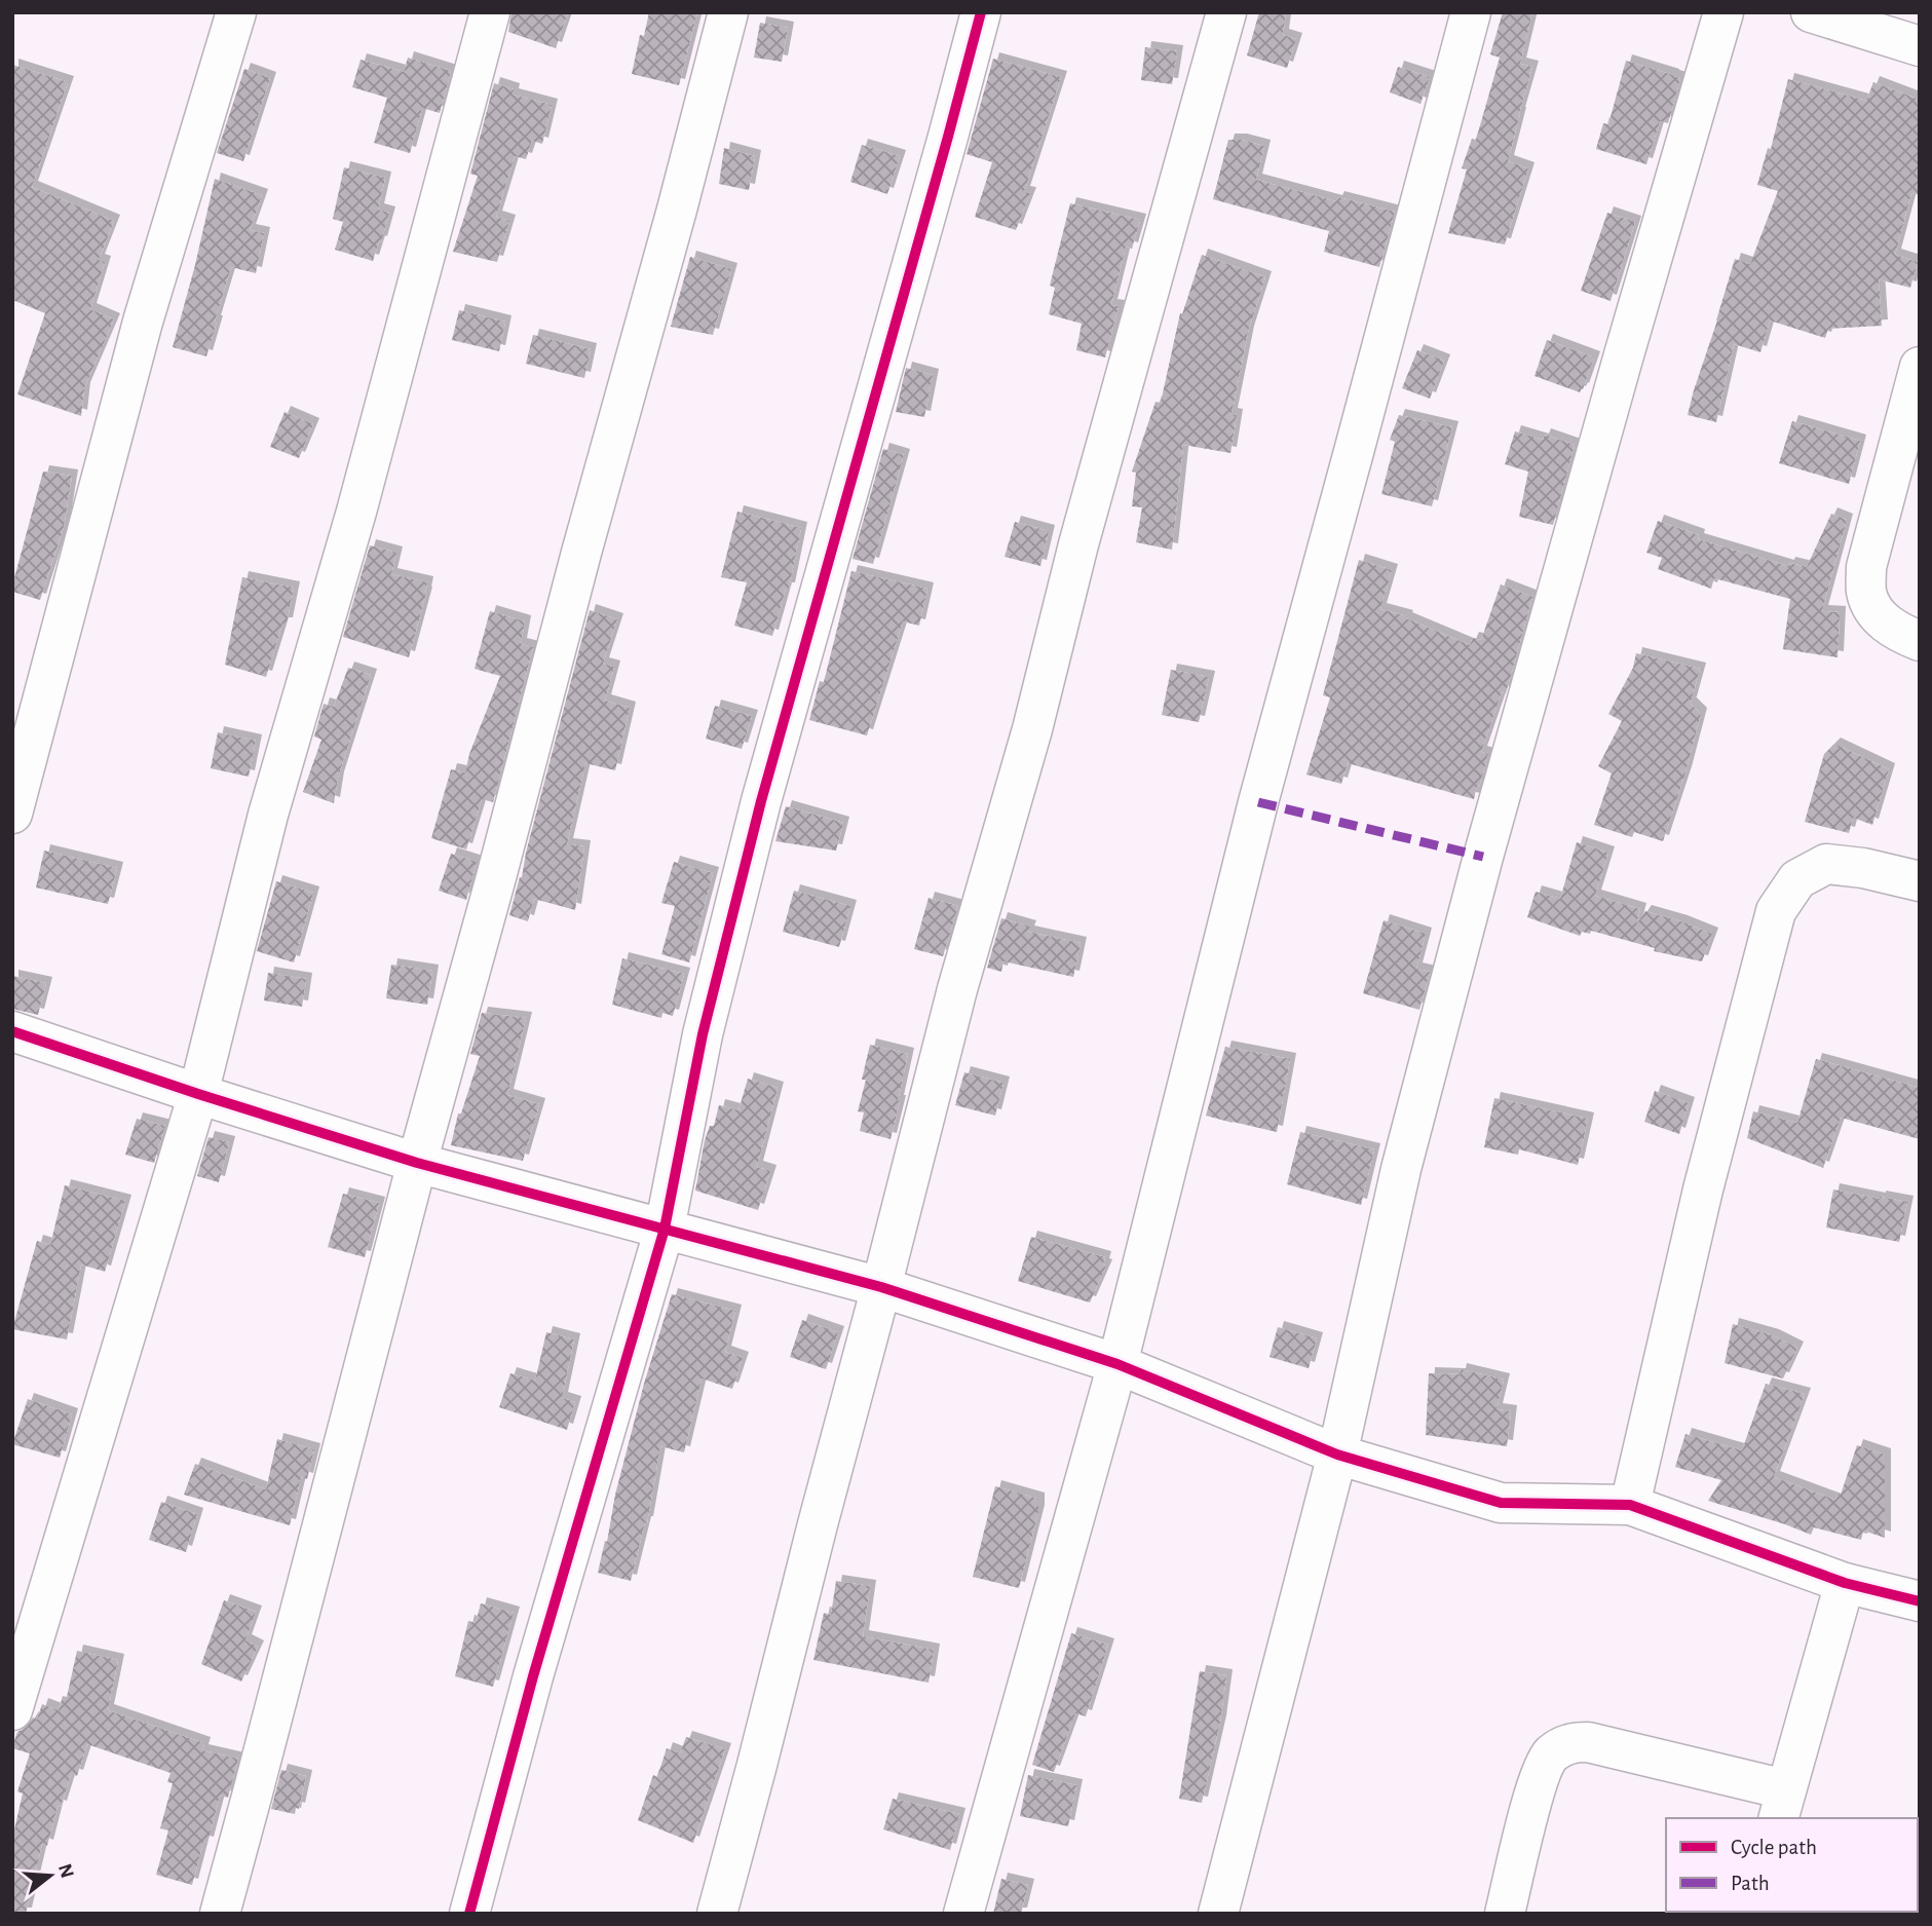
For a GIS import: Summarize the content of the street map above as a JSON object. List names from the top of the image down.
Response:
{
  "legend": ["Cycle path", "Path"],
  "north": "right"
}
